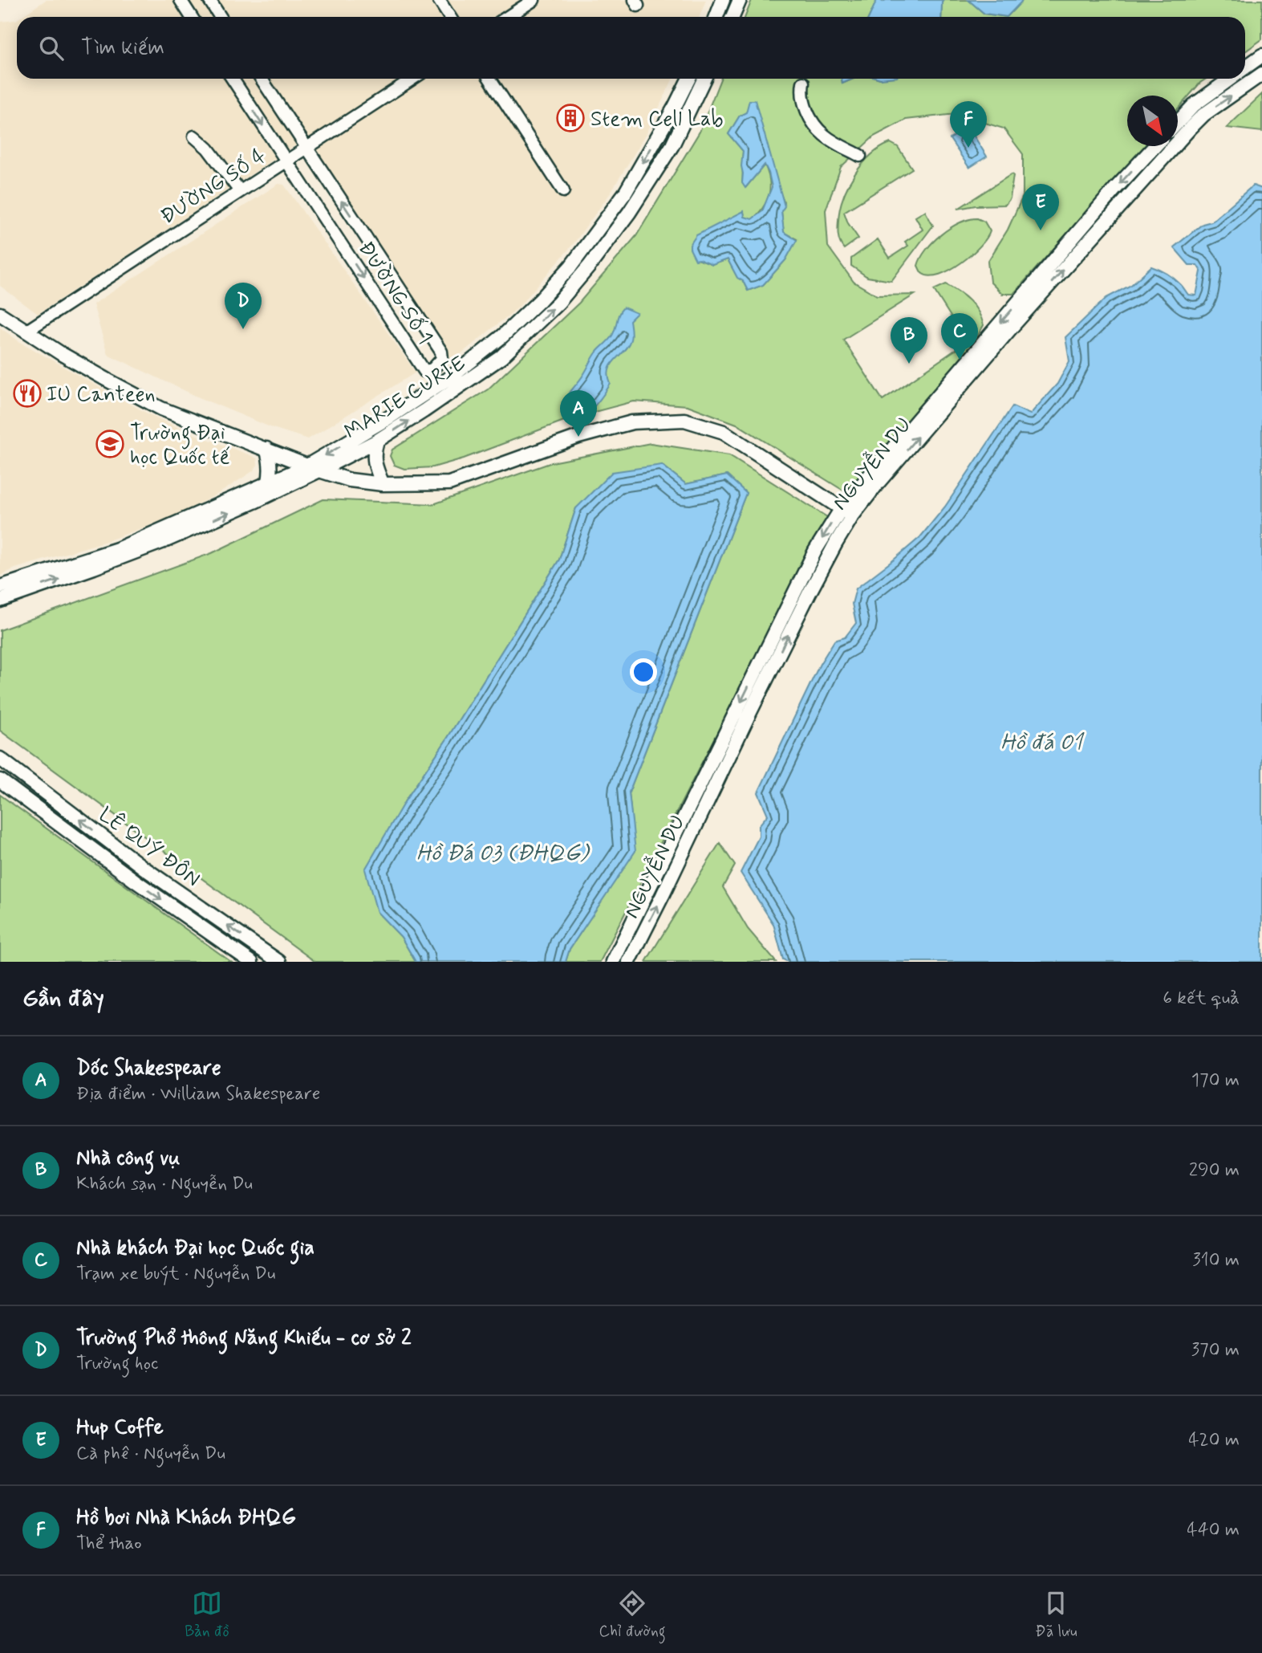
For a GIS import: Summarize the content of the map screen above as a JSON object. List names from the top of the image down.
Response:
{
  "streets": {
    "street": [
      "ĐƯỜNG SỐ 4",
      "ĐƯỜNG SỐ 1",
      "MARIE CURIE",
      "NGUYỄN DU",
      "LÊ QUÝ ĐÔN"
    ]
  },
  "crossings": [
    ["ĐƯỜNG SỐ 4", "ĐƯỜNG SỐ 1"]
  ],
  "water": ["Hồ đá 01", "Hồ Đá 03 (ĐHQG)"],
  "places": {
    "building": ["Stem Cell Lab"],
    "restaurant": ["IU Canteen"],
    "school or university": ["Trường Đại học Quốc tế"]
  },
  "north": "bottom right",
  "page": {
    "search": "Tìm kiếm",
    "pins": [
      "F",
      "E",
      "D",
      "C",
      "B",
      "A"
    ],
    "heading": ["Gần đây", "6 kết quả"],
    "list": [
      {
        "mark": "A",
        "name": "Dốc Shakespeare",
        "note": "Địa điểm · William Shakespeare",
        "value": "170 m"
      },
      {
        "mark": "B",
        "name": "Nhà công vụ",
        "note": "Khách sạn · Nguyễn Du",
        "value": "290 m"
      },
      {
        "mark": "C",
        "name": "Nhà khách Đại học Quốc gia",
        "note": "Trạm xe buýt · Nguyễn Du",
        "value": "310 m"
      },
      {
        "mark": "D",
        "name": "Trường Phổ thông Năng Khiếu - cơ sở 2",
        "note": "Trường học",
        "value": "370 m"
      },
      {
        "mark": "E",
        "name": "Hup Coffe",
        "note": "Cà phê · Nguyễn Du",
        "value": "420 m"
      },
      {
        "mark": "F",
        "name": "Hồ bơi Nhà Khách ĐHQG",
        "note": "Thể thao",
        "value": "440 m"
      }
    ],
    "nav": ["Bản đồ", "Chỉ đường", "Đã lưu"]
  }
}
